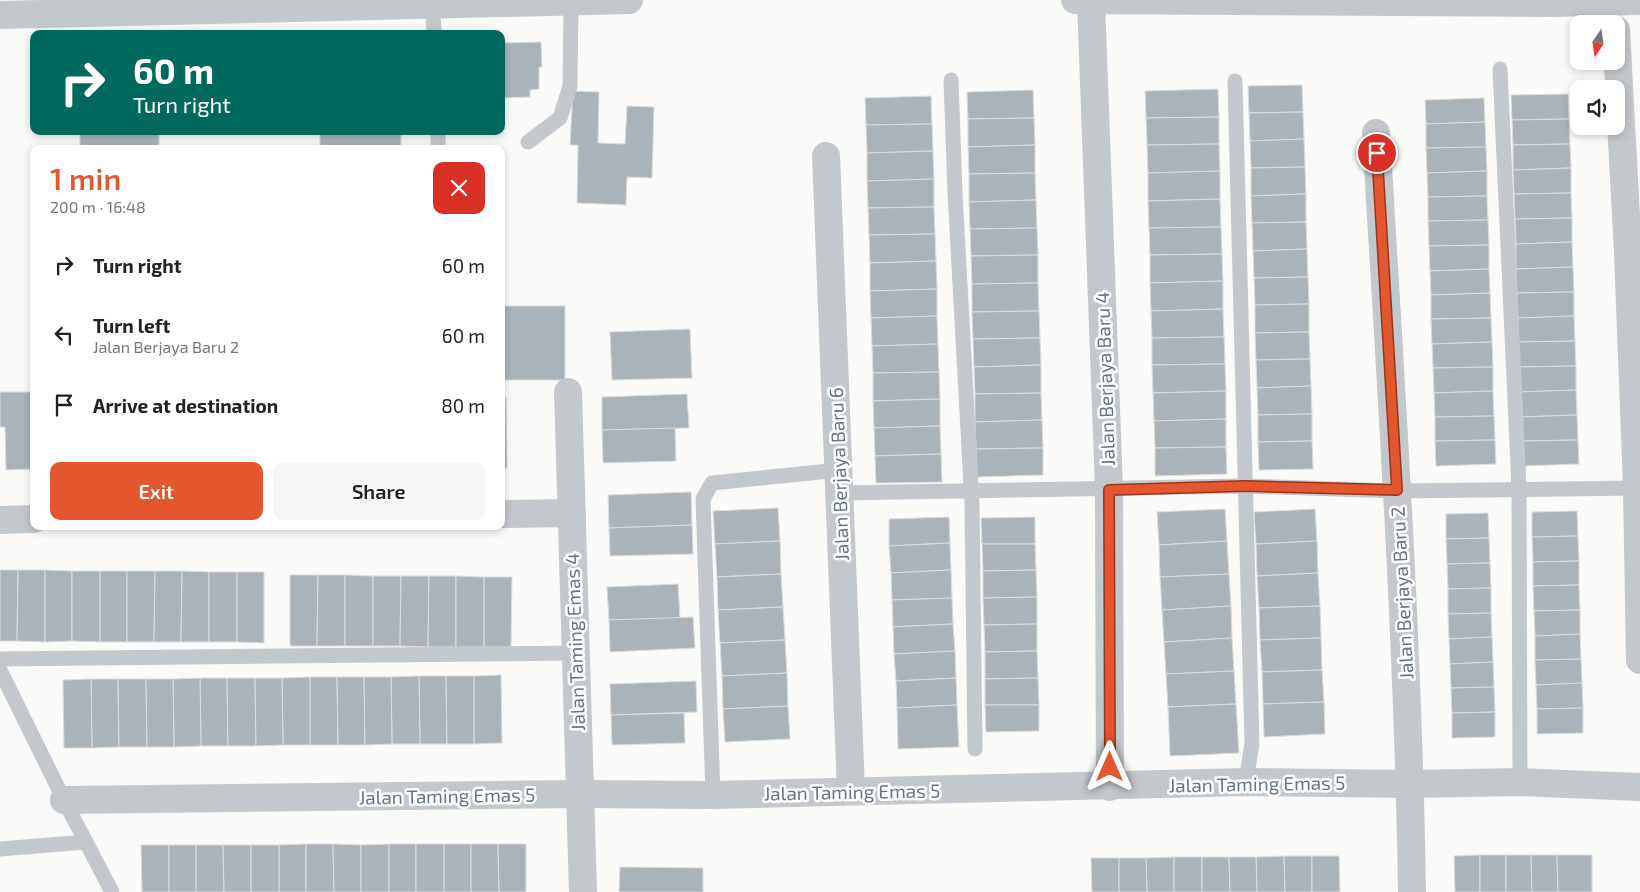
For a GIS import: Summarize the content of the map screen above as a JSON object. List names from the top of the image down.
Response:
{
  "streets": {
    "street": [
      "Jalan Berjaya Baru 4",
      "Jalan Berjaya Baru 6",
      "Jalan Berjaya Baru 2",
      "Jalan Taming Emas 4",
      "Jalan Taming Emas 5"
    ]
  },
  "crossings": [
    ["Jalan Berjaya Baru 4", "Jalan Taming Emas 5"],
    ["Jalan Berjaya Baru 6", "Jalan Taming Emas 5"],
    ["Jalan Berjaya Baru 2", "Jalan Taming Emas 5"],
    ["Jalan Taming Emas 4", "Jalan Taming Emas 5"]
  ],
  "north": "bottom",
  "page": {
    "turn": ["60 m", "Turn right"],
    "heading": ["1 min", "200 m · 16:48"],
    "list": [
      {
        "name": "Turn right",
        "value": "60 m"
      },
      {
        "name": "Turn left",
        "note": "Jalan Berjaya Baru 2",
        "value": "60 m"
      },
      {
        "name": "Arrive at destination",
        "value": "80 m"
      }
    ],
    "buttons": ["Exit", "Share"]
  }
}
